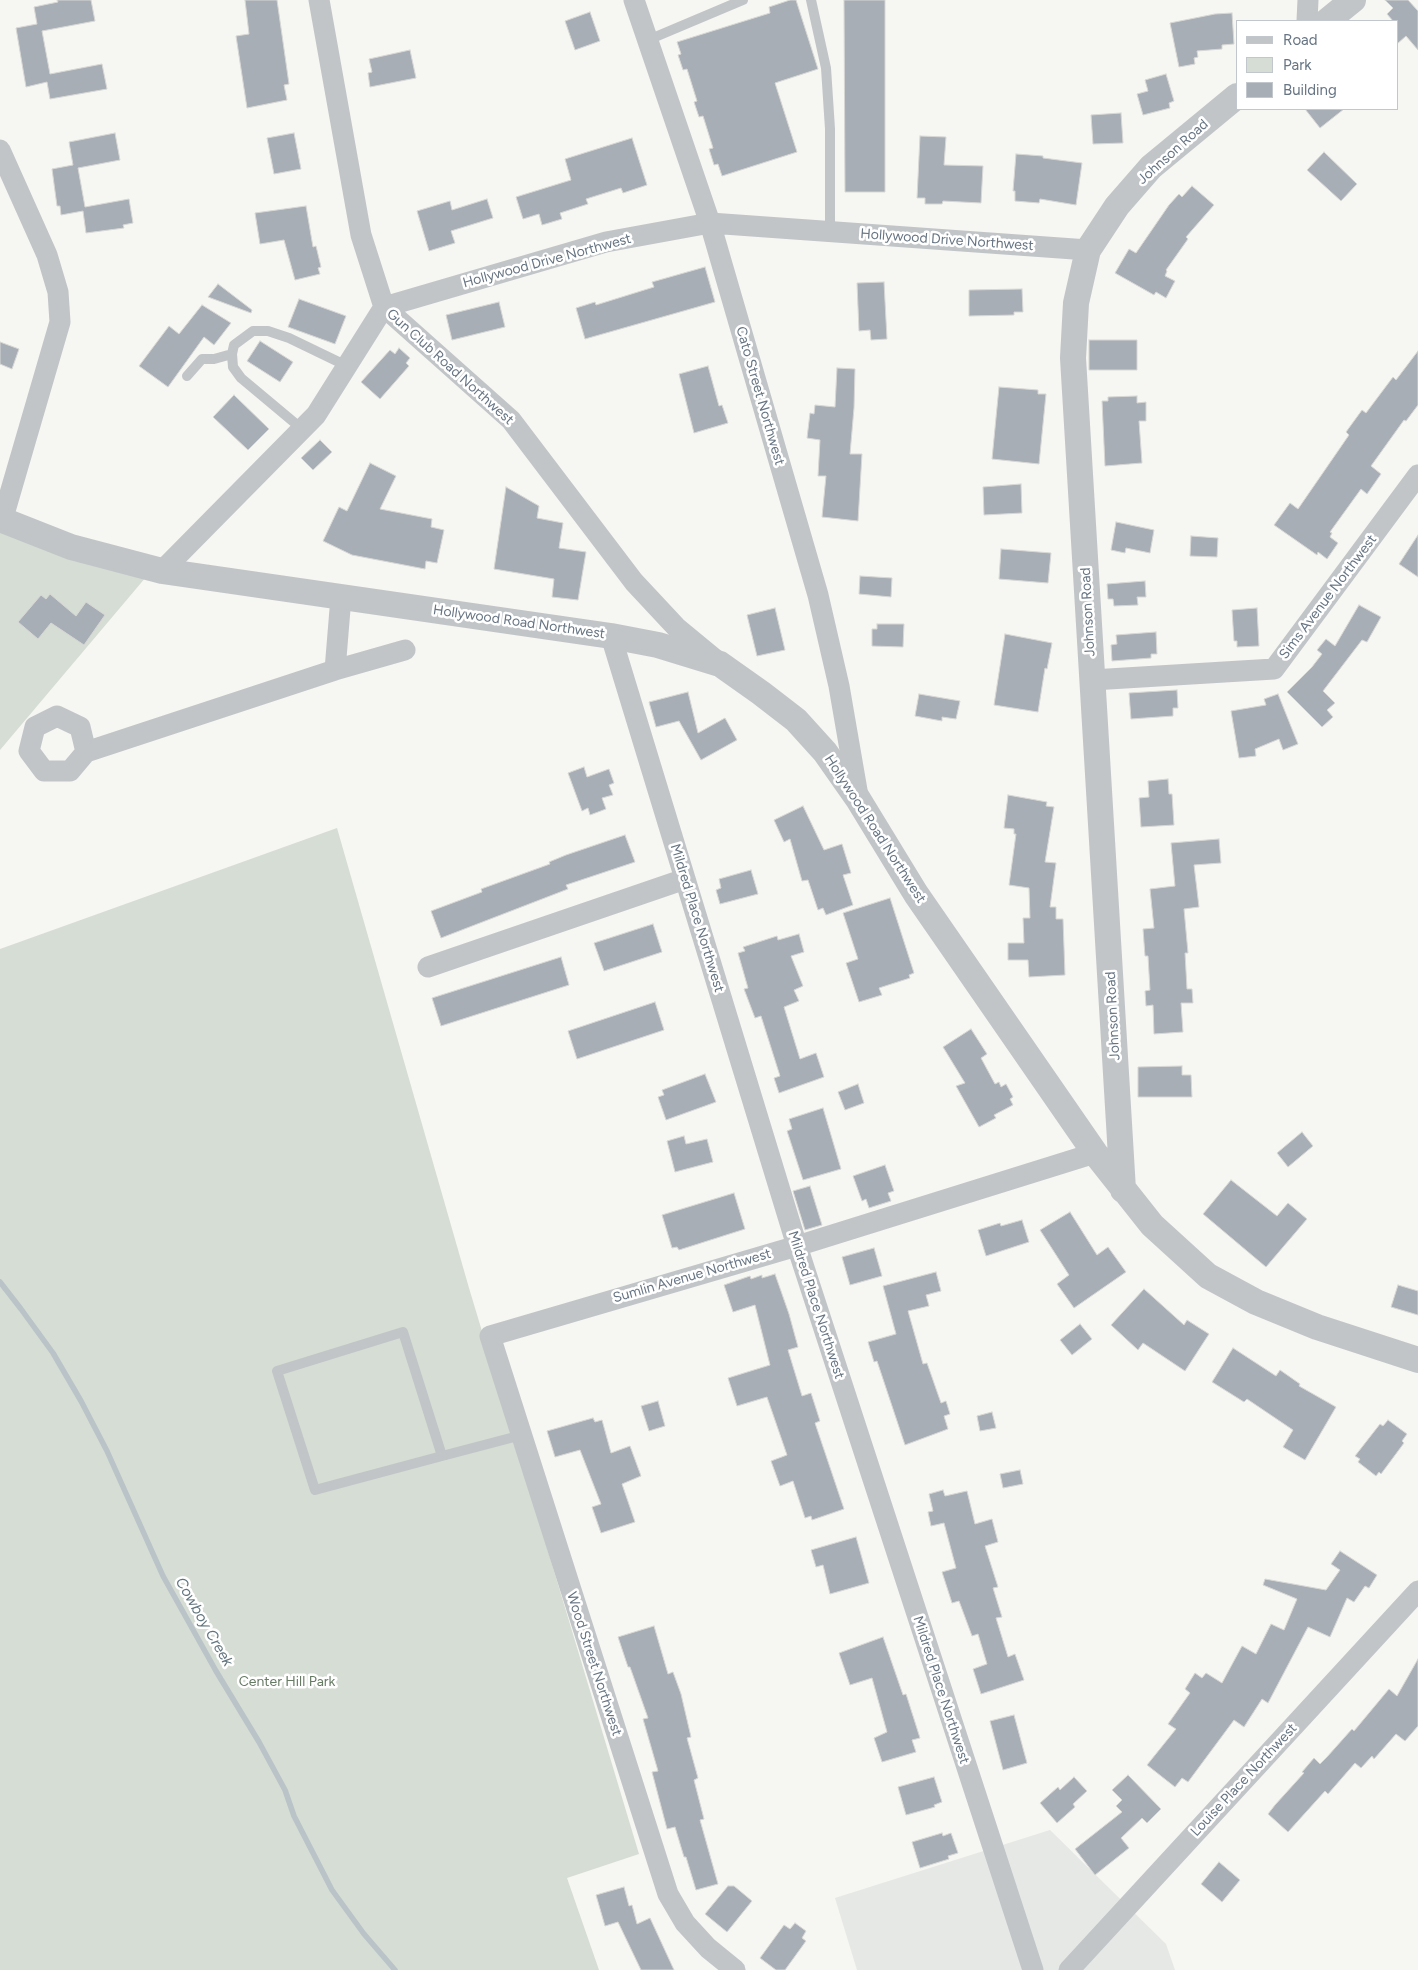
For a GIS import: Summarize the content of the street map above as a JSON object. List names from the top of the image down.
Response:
{
  "streets": {
    "street": [
      "Johnson Road",
      "Hollywood Drive Northwest",
      "Gun Club Road Northwest",
      "Cato Street Northwest",
      "Sims Avenue Northwest",
      "Hollywood Road Northwest",
      "Mildred Place Northwest",
      "Sumlin Avenue Northwest",
      "Wood Street Northwest",
      "Louise Place Northwest"
    ]
  },
  "crossings": [
    ["Johnson Road", "Hollywood Drive Northwest"],
    ["Johnson Road", "Sims Avenue Northwest"],
    ["Johnson Road", "Hollywood Road Northwest"],
    ["Hollywood Drive Northwest", "Gun Club Road Northwest"],
    ["Hollywood Drive Northwest", "Cato Street Northwest"],
    ["Gun Club Road Northwest", "Hollywood Road Northwest"],
    ["Cato Street Northwest", "Hollywood Road Northwest"],
    ["Hollywood Road Northwest", "Mildred Place Northwest"],
    ["Hollywood Road Northwest", "Sumlin Avenue Northwest"],
    ["Mildred Place Northwest", "Sumlin Avenue Northwest"],
    ["Sumlin Avenue Northwest", "Wood Street Northwest"]
  ],
  "water": ["Cowboy Creek"],
  "parks": ["Center Hill Park"],
  "legend": ["Road", "Park", "Building"]
}
